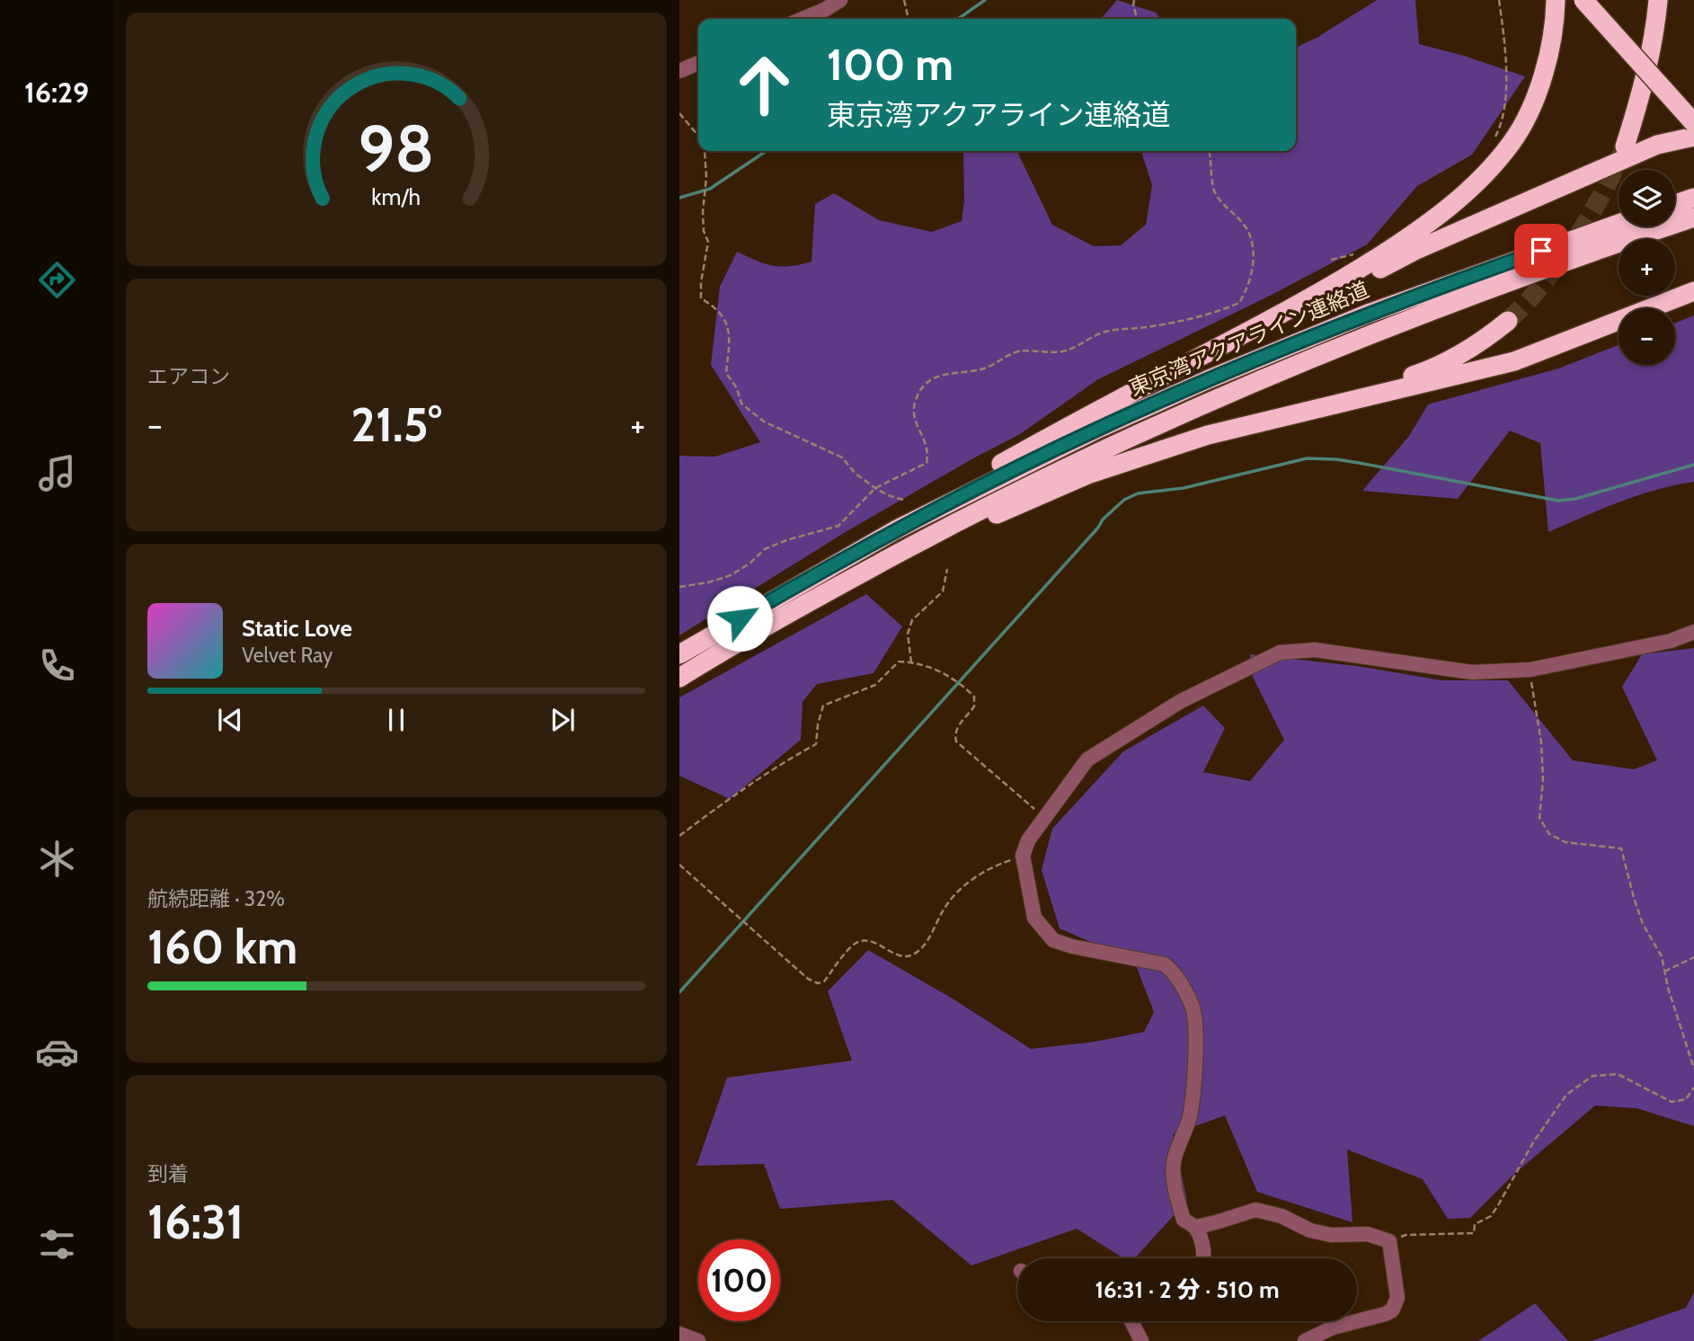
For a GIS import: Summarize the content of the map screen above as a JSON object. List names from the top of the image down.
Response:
{
  "streets": {
    "highway": ["東京湾アクアライン連絡道"]
  },
  "page": {
    "tabs": "16:29",
    "turn": ["100 m", "東京湾アクアライン連絡道"],
    "map_buttons": ["+", "−"],
    "tile": [
      "エアコン",
      ["航続距離 · 32%", "160 km"],
      ["到着", "16:31"]
    ],
    "heat": ["−", "21.5°", "+"],
    "song": ["Static Love", "Velvet Ray"],
    "limit": "100",
    "trip": "16:31 · 2 分 · 510 m",
    "gauge": ["98", "km/h"]
  }
}
